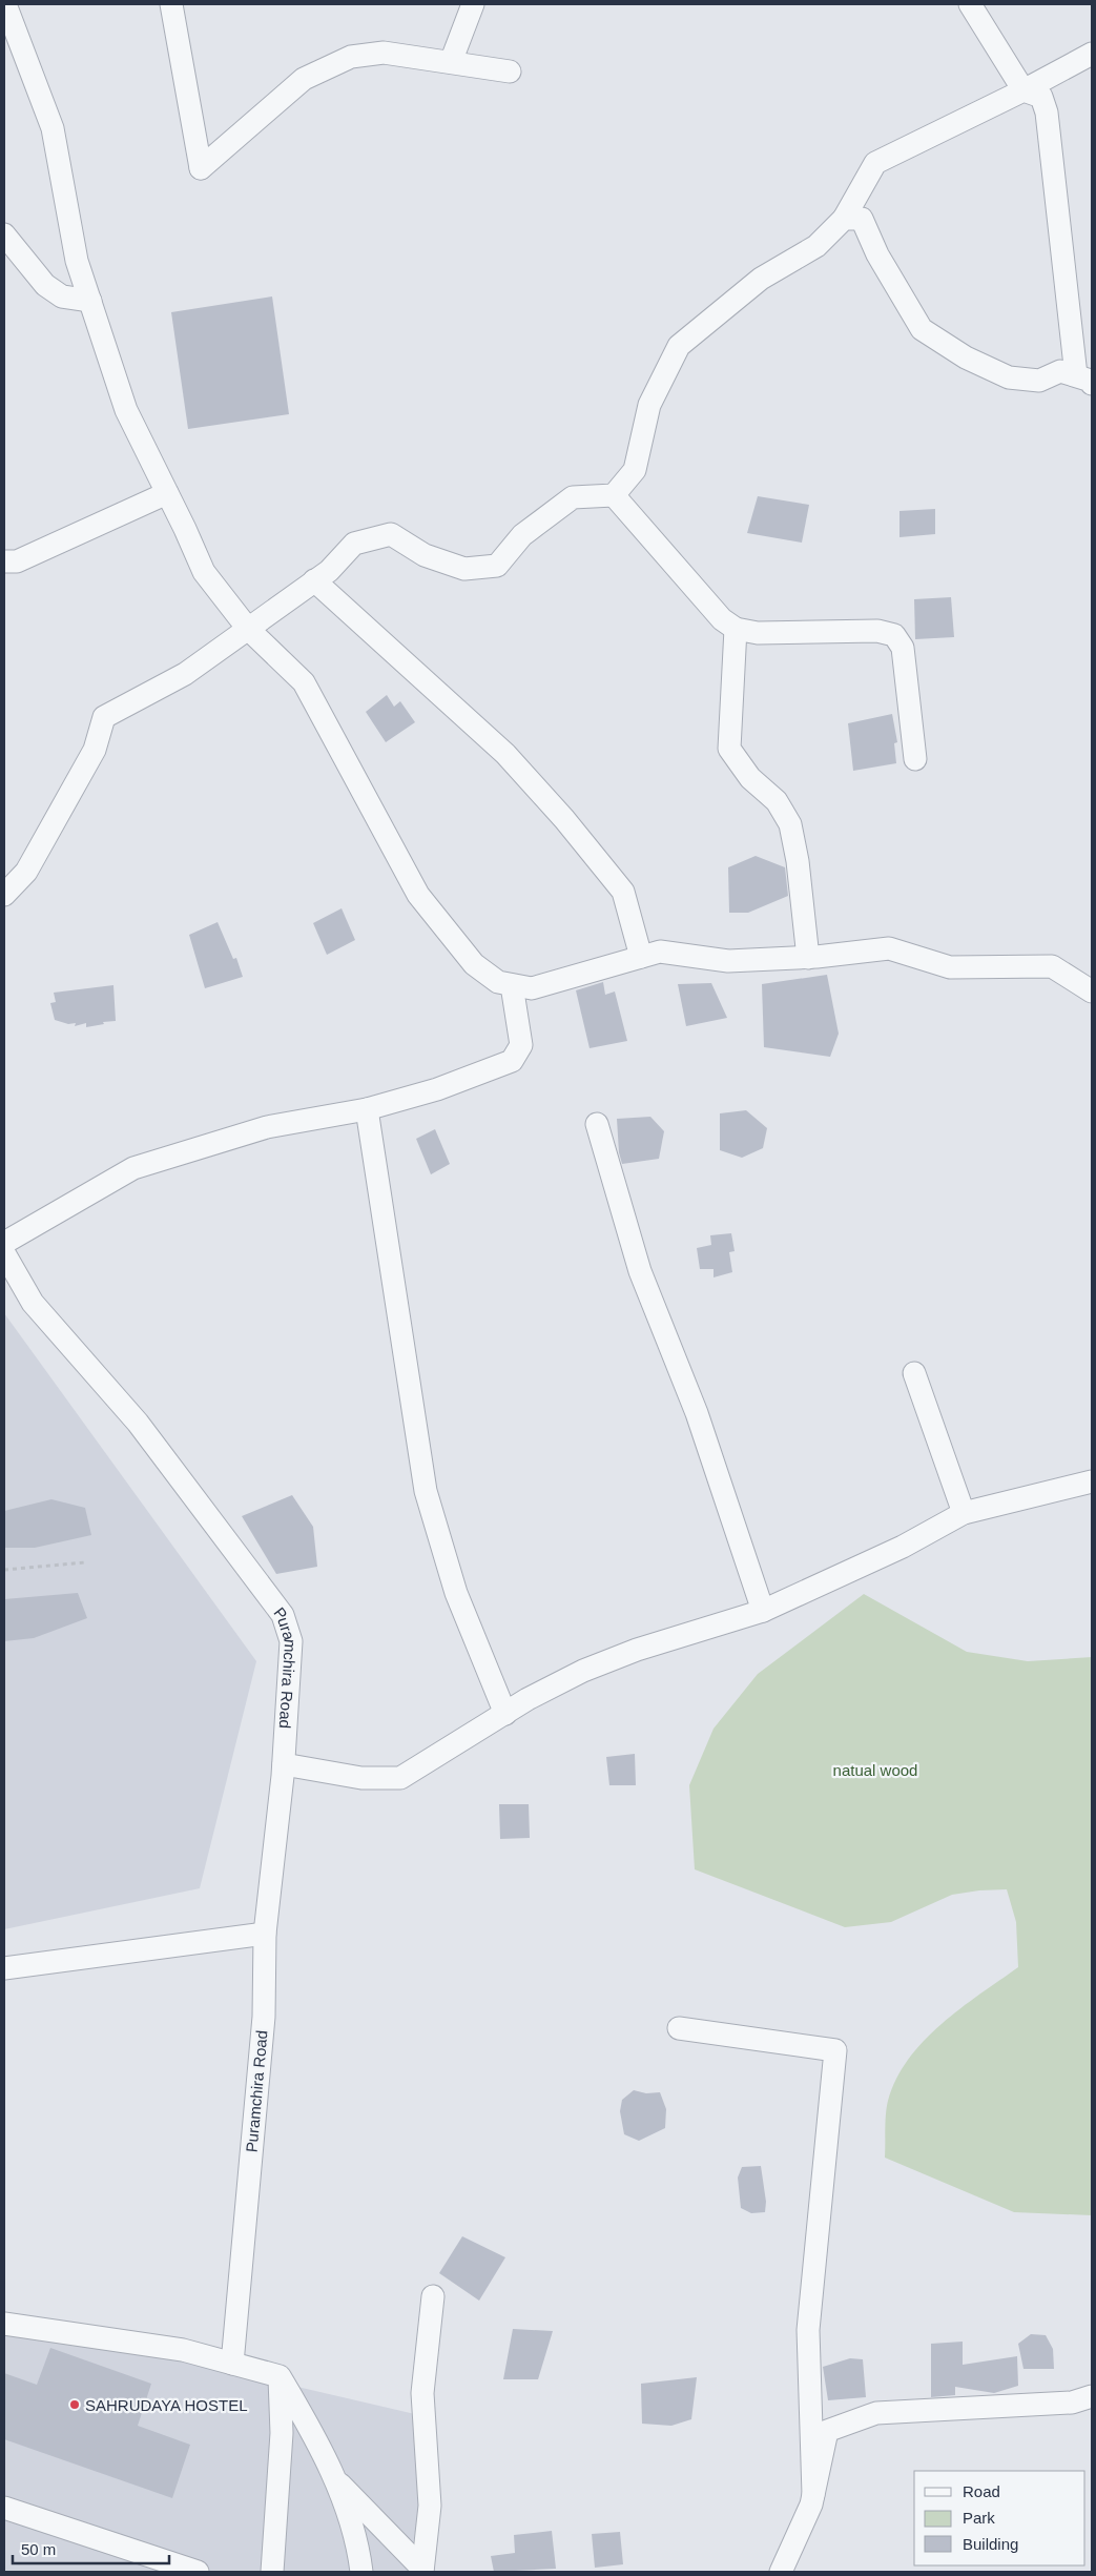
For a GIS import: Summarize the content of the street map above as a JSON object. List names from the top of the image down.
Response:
{
  "streets": {
    "street": ["Puramchira Road"]
  },
  "parks": ["natual wood"],
  "places": ["SAHRUDAYA HOSTEL"],
  "legend": ["Road", "Park", "Building"],
  "scale_bar": "50 m"
}
